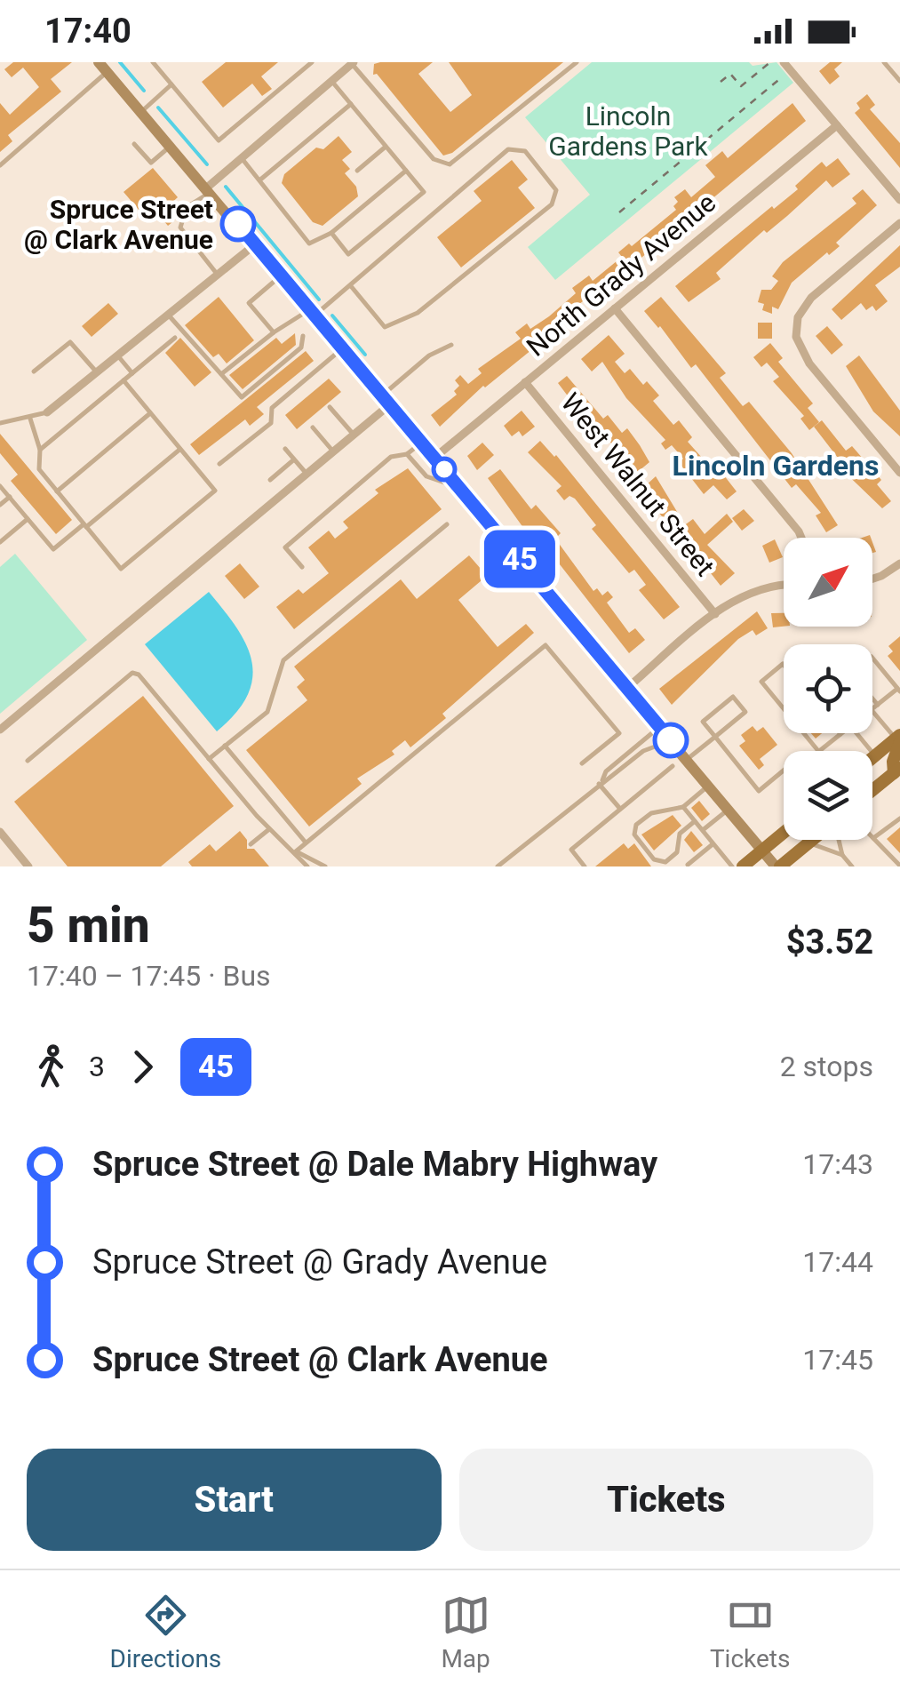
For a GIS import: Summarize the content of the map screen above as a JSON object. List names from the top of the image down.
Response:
{
  "streets": {
    "street": ["North Grady Avenue", "West Walnut Street"]
  },
  "crossings": [
    ["North Grady Avenue", "West Walnut Street"]
  ],
  "districts": ["Lincoln Gardens"],
  "parks": ["Lincoln Gardens Park"],
  "places": ["Spruce Street @ Clark Avenue"],
  "lines": ["bus line 45"],
  "north": "top right",
  "page": {
    "status": "17:40",
    "on_map": "45",
    "heading": ["5 min", "17:40 – 17:45 · Bus", "$3.52"],
    "legs": ["3", "45", "2 stops"],
    "list": [
      {
        "name": "Spruce Street @ Dale Mabry Highway",
        "value": "17:43"
      },
      {
        "name": "Spruce Street @ Grady Avenue",
        "value": "17:44"
      },
      {
        "name": "Spruce Street @ Clark Avenue",
        "value": "17:45"
      }
    ],
    "buttons": ["Start", "Tickets"],
    "tabs": ["Directions", "Map", "Tickets"]
  }
}
